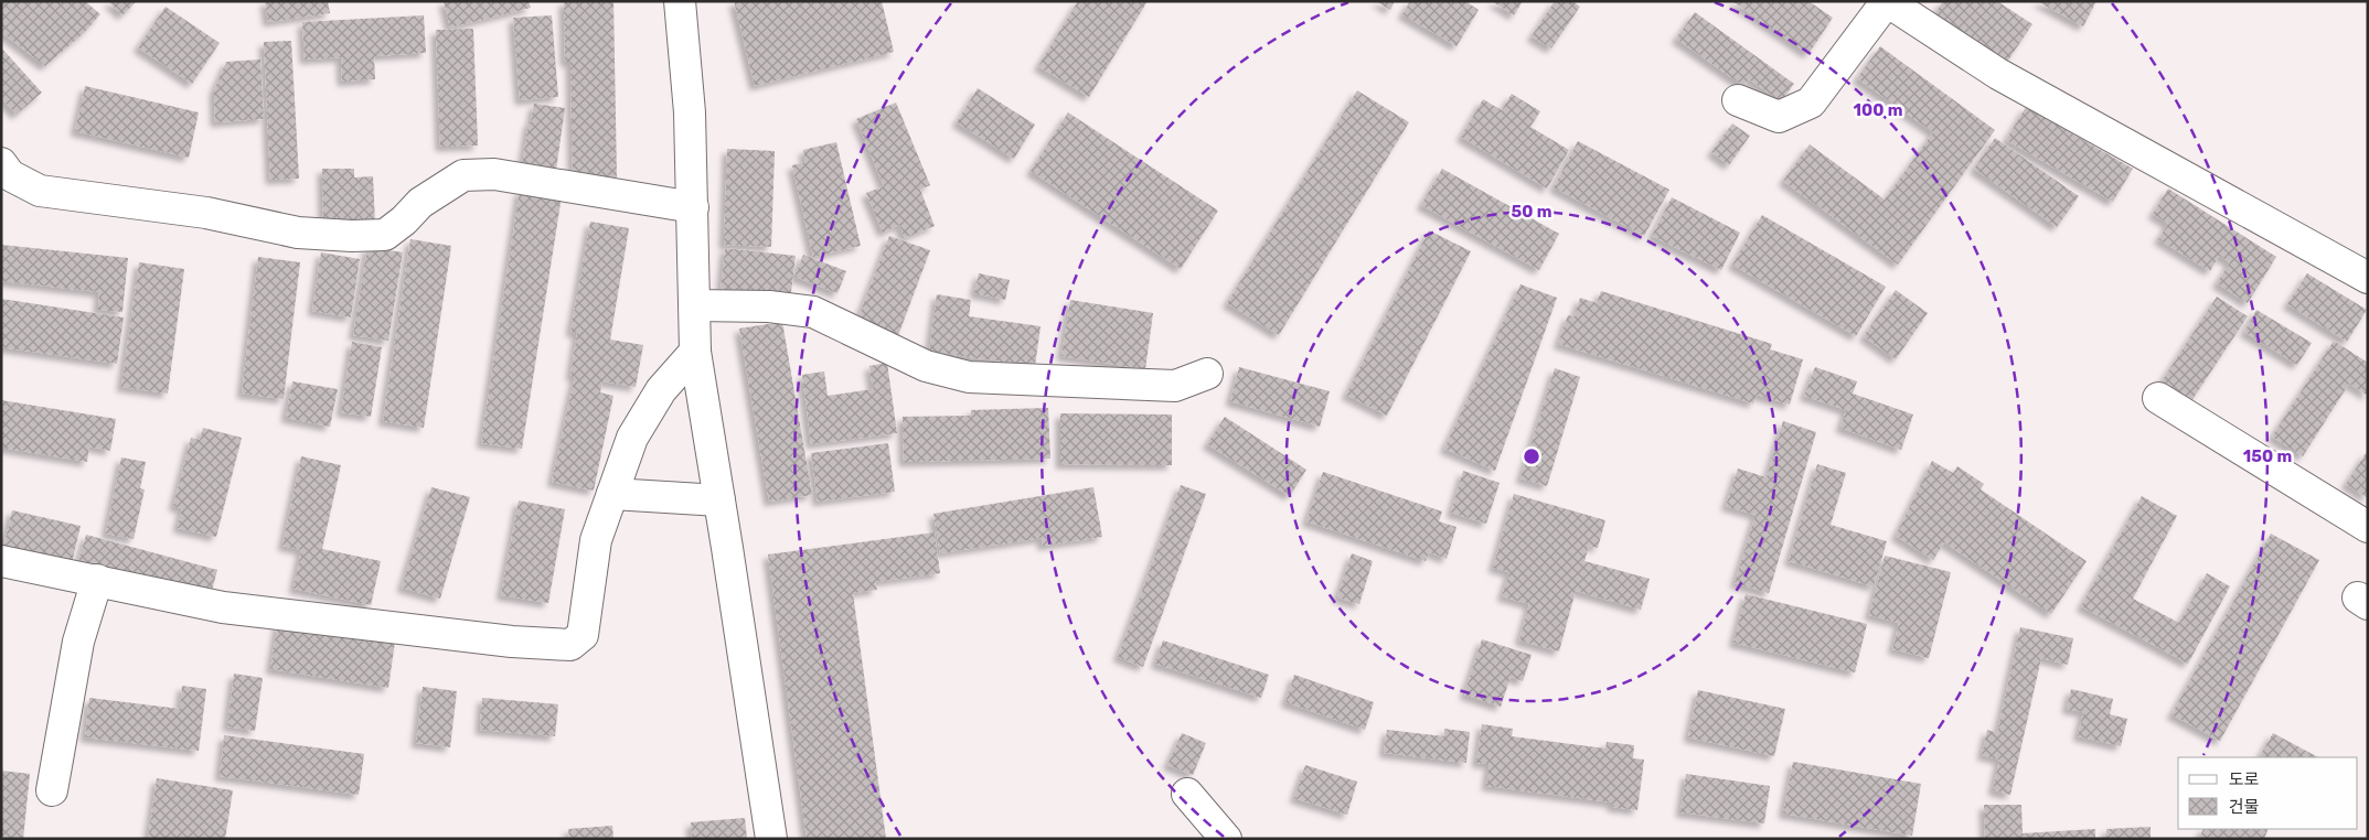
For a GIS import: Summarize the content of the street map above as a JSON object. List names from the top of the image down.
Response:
{
  "legend": ["도로", "건물"],
  "rings": ["100 m", "50 m", "150 m"]
}
